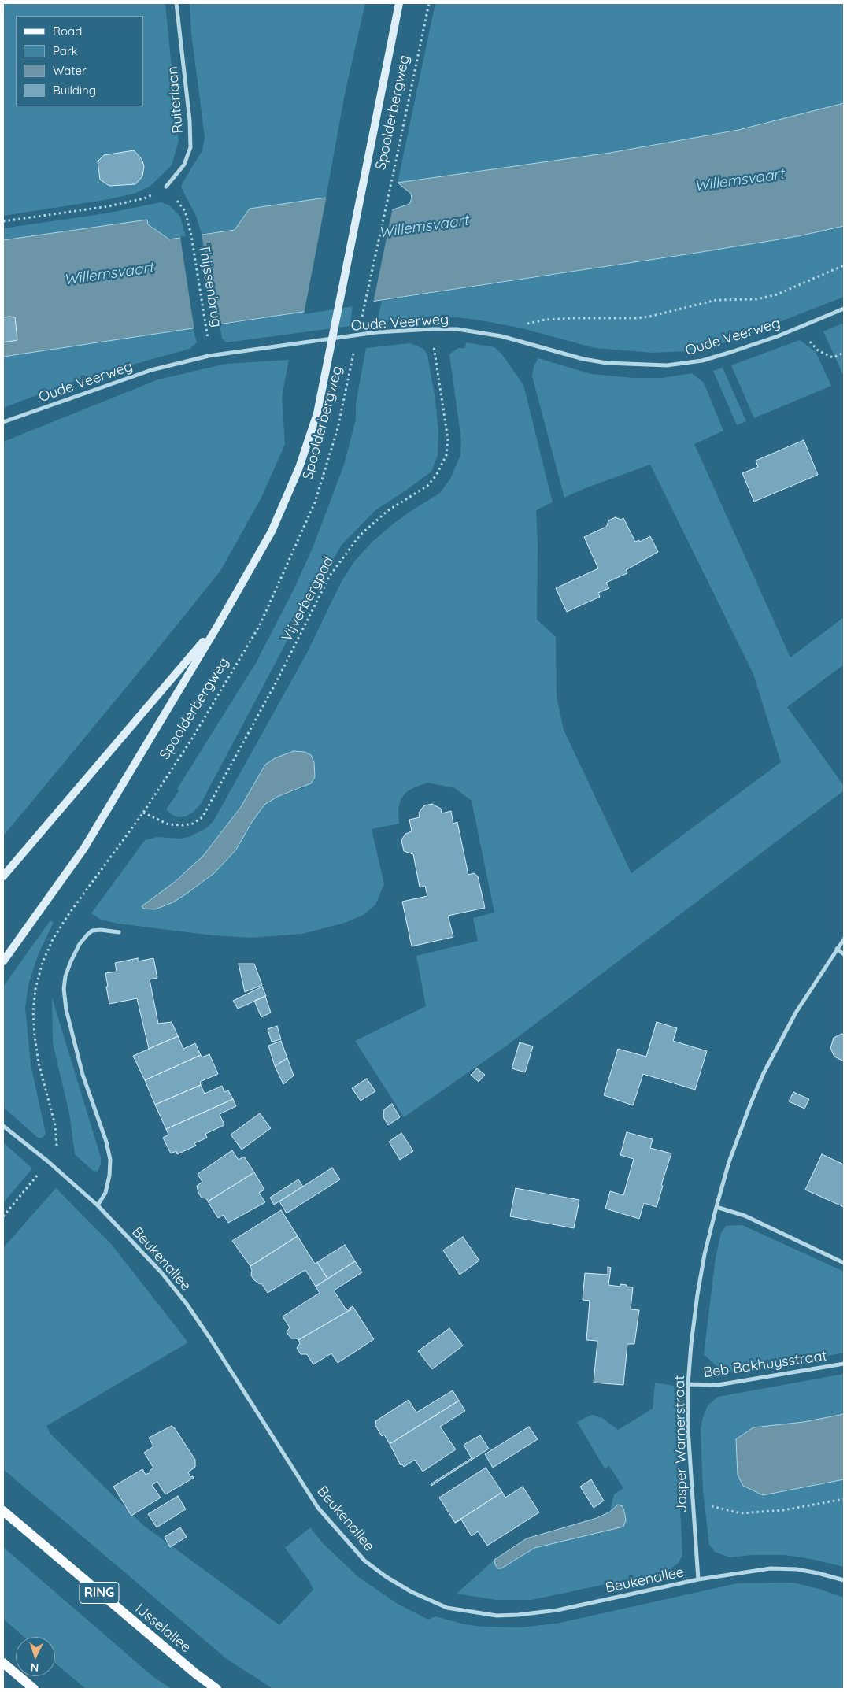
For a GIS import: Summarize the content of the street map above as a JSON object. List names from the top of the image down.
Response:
{
  "streets": {
    "main road": ["Spoolderbergweg", "RING", "IJsselallee"],
    "street": [
      "Ruiterlaan",
      "Oude Veerweg",
      "Beukenallee",
      "Beb Bakhuysstraat",
      "Jasper Warnerstraat"
    ],
    "path": ["Thijssenbrug", "Vijverbergpad"]
  },
  "crossings": [
    ["Ruiterlaan", "Thijssenbrug"],
    ["Spoolderbergweg", "Vijverbergpad"],
    ["Oude Veerweg", "Vijverbergpad"],
    ["Beukenallee", "Jasper Warnerstraat"],
    ["Beb Bakhuysstraat", "Jasper Warnerstraat"]
  ],
  "water": ["Willemsvaart"],
  "legend": [
    "Road",
    "Park",
    "Water",
    "Building"
  ],
  "north": "bottom"
}
